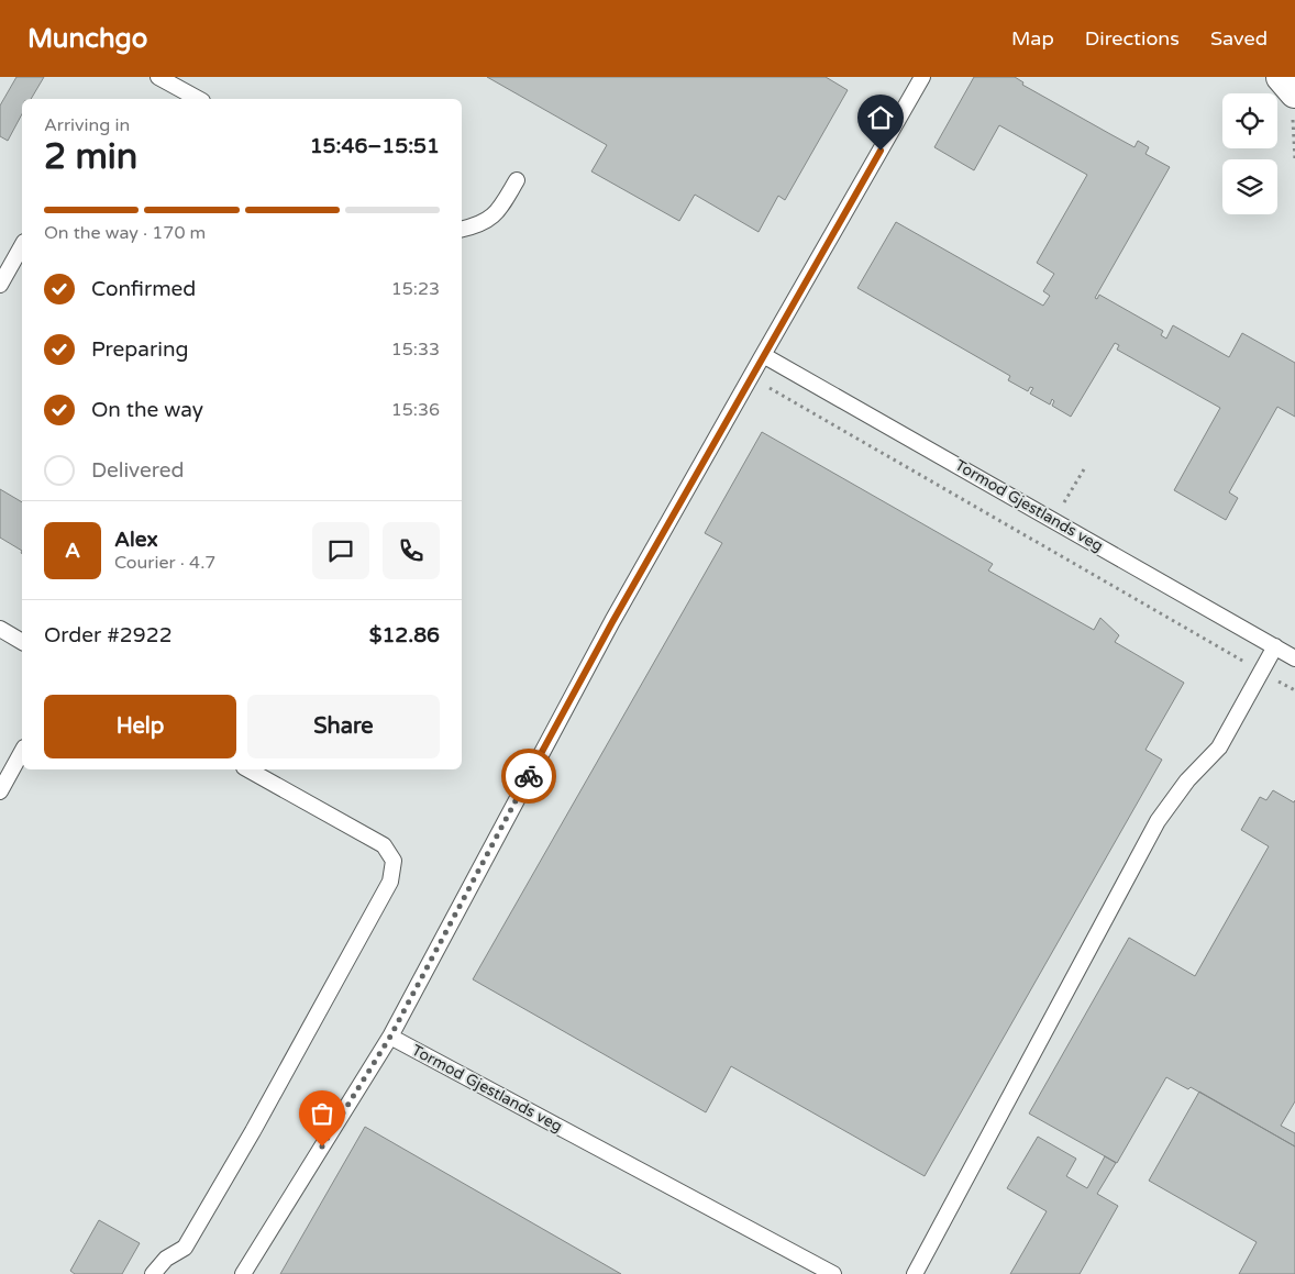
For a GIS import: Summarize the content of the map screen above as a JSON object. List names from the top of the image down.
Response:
{
  "streets": {
    "lane": ["Tormod Gjestlands veg"]
  },
  "page": {
    "header": "Munchgo",
    "nav": ["Map", "Directions", "Saved"],
    "heading": ["2 min", "Arriving in", "15:46–15:51"],
    "panel": [
      "Alex",
      "Courier · 4.7",
      "Order #2922",
      "$12.86"
    ],
    "bar": "On the way · 170 m",
    "list": [
      ["Confirmed", "15:23"],
      ["Preparing", "15:33"],
      ["On the way", "15:36"],
      "Delivered"
    ],
    "round": "A",
    "buttons": ["Help", "Share"]
  }
}
